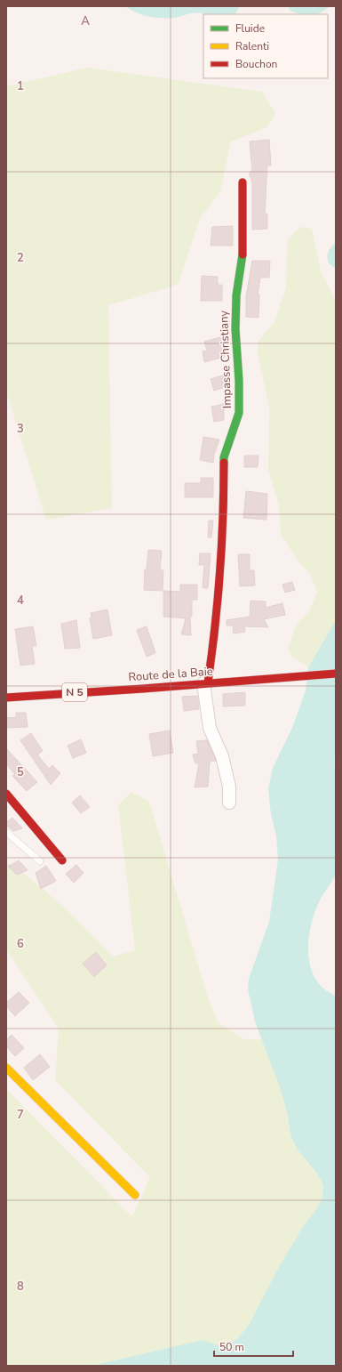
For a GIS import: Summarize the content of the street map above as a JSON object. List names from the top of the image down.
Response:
{
  "streets": {
    "street": ["Impasse Christiany", "Route de la Baie", "N 5"]
  },
  "crossings": [
    ["Impasse Christiany", "Route de la Baie"]
  ],
  "legend": ["Fluide", "Ralenti", "Bouchon"],
  "scale_bar": "50 m",
  "grid": {
    "columns": ["A"],
    "rows": [
      "1",
      "2",
      "3",
      "4",
      "5",
      "6",
      "7",
      "8"
    ]
  }
}
